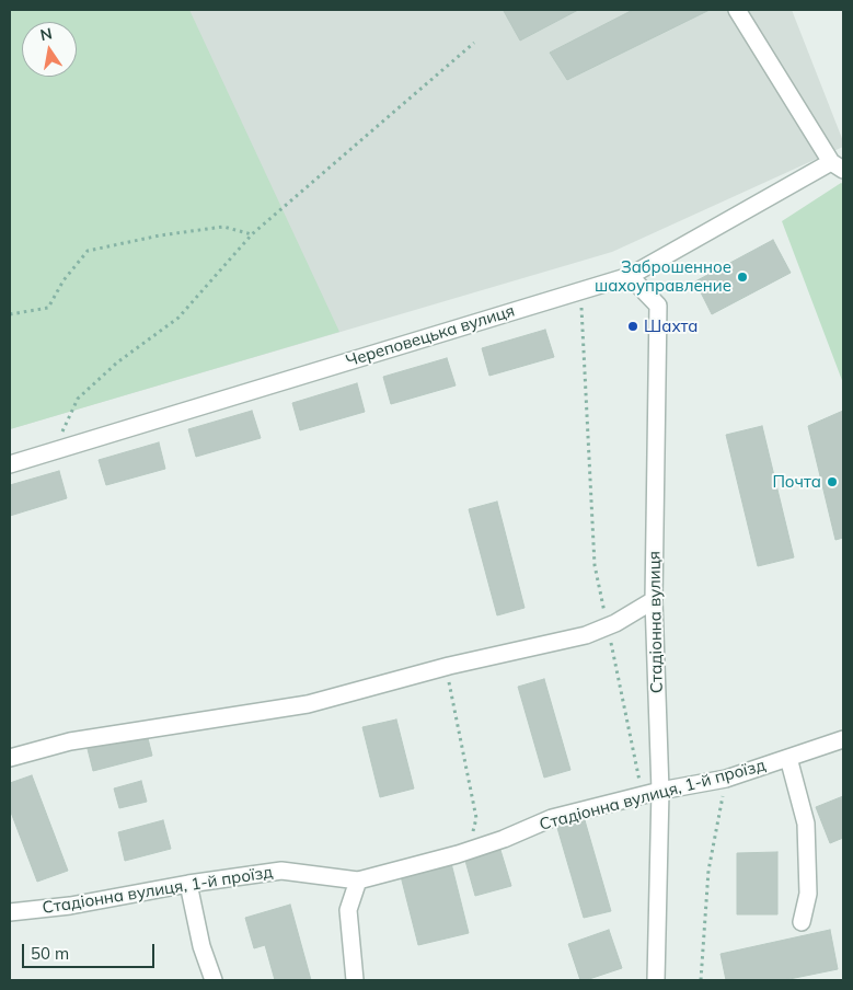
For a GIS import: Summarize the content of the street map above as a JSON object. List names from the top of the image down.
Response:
{
  "streets": {
    "street": ["Череповецька вулиця", "Стадіонна вулиця", "Стадіонна вулиця, 1-й проїзд"]
  },
  "crossings": [
    ["Череповецька вулиця", "Стадіонна вулиця"],
    ["Стадіонна вулиця", "Стадіонна вулиця, 1-й проїзд"]
  ],
  "places": ["Заброшенное шахоуправление", "Шахта", "Почта"],
  "scale_bar": "50 m",
  "north": "top"
}
